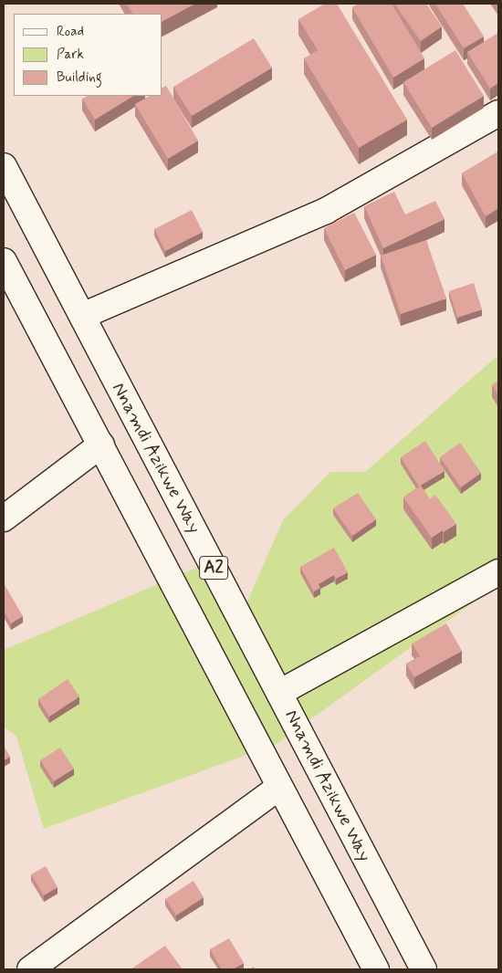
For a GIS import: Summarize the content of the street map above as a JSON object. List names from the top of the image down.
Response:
{
  "streets": {
    "main road": ["Nnamdi Azikwe Way", "A2"]
  },
  "legend": ["Road", "Park", "Building"]
}
